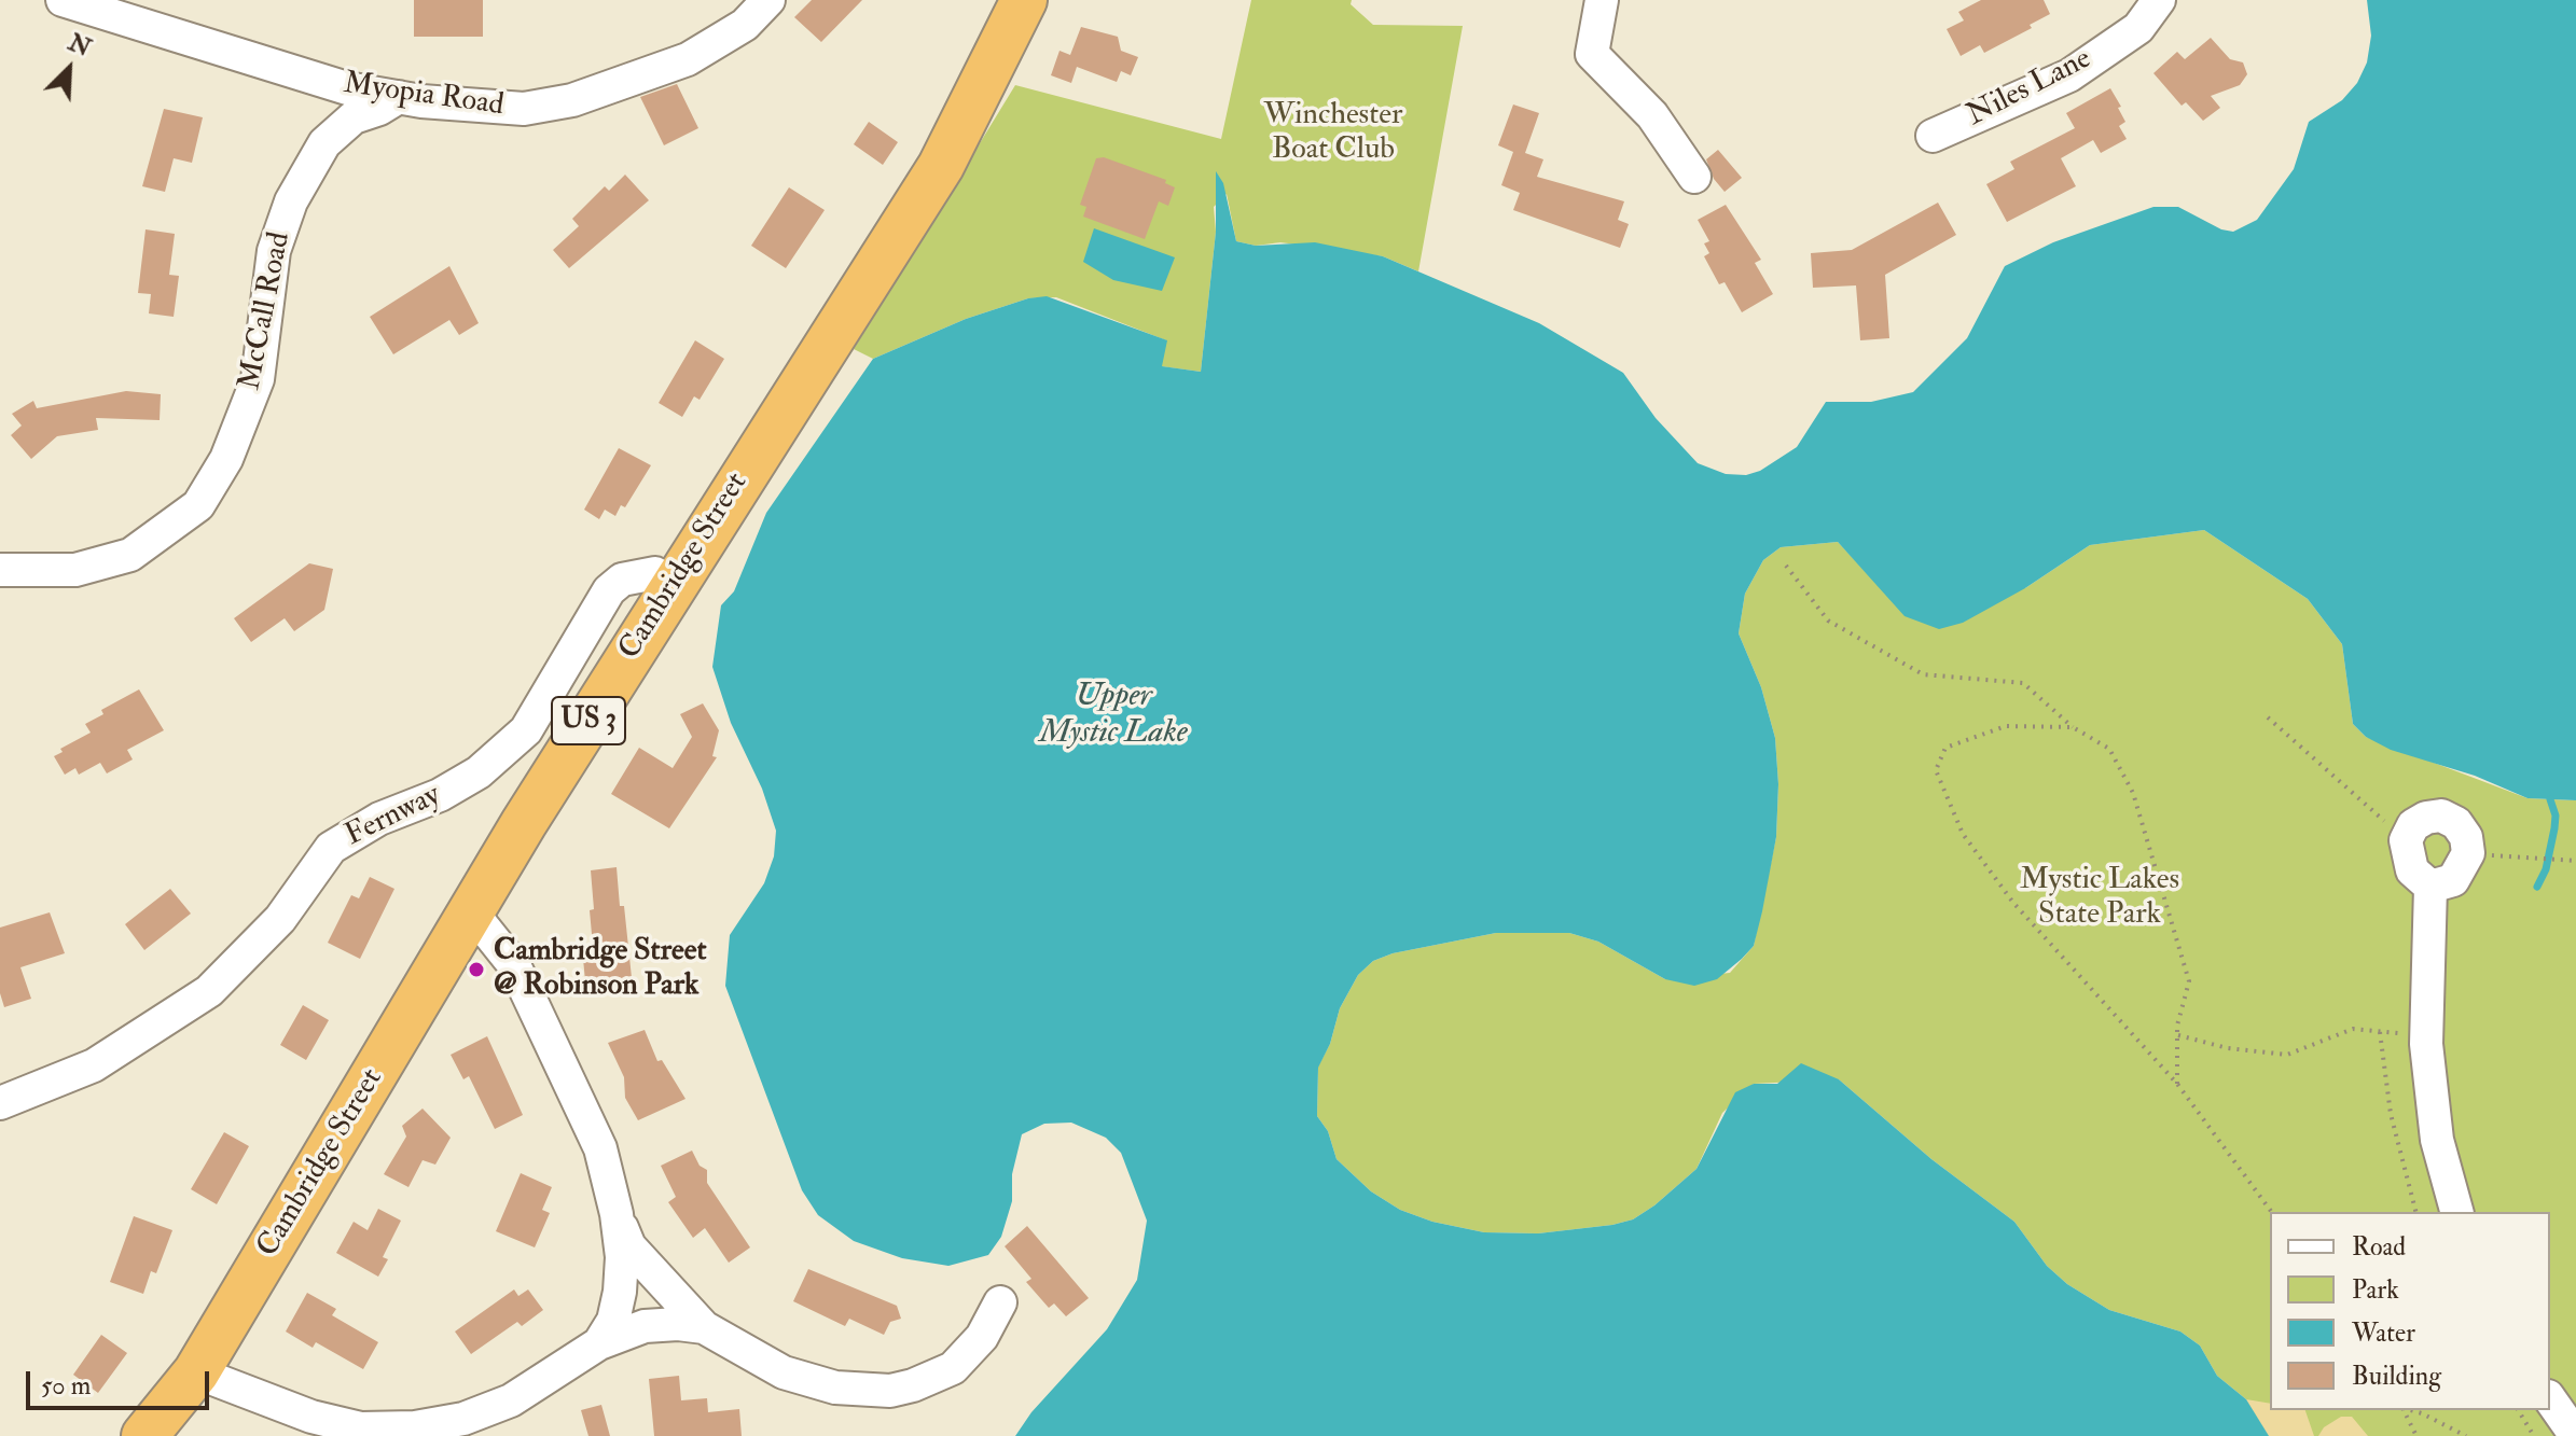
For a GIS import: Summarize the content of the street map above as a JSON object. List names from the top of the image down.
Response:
{
  "streets": {
    "highway": ["Cambridge Street", "US 3"],
    "street": [
      "Niles Lane",
      "Myopia Road",
      "McCall Road",
      "Fernway"
    ]
  },
  "crossings": [
    ["Myopia Road", "McCall Road"],
    ["Cambridge Street", "Fernway"]
  ],
  "water": ["Upper Mystic Lake"],
  "parks": ["Winchester Boat Club", "Mystic Lakes State Park"],
  "places": ["Cambridge Street @ Robinson Park"],
  "legend": [
    "Road",
    "Park",
    "Water",
    "Building"
  ],
  "scale_bar": "50 m",
  "north": "top right"
}
